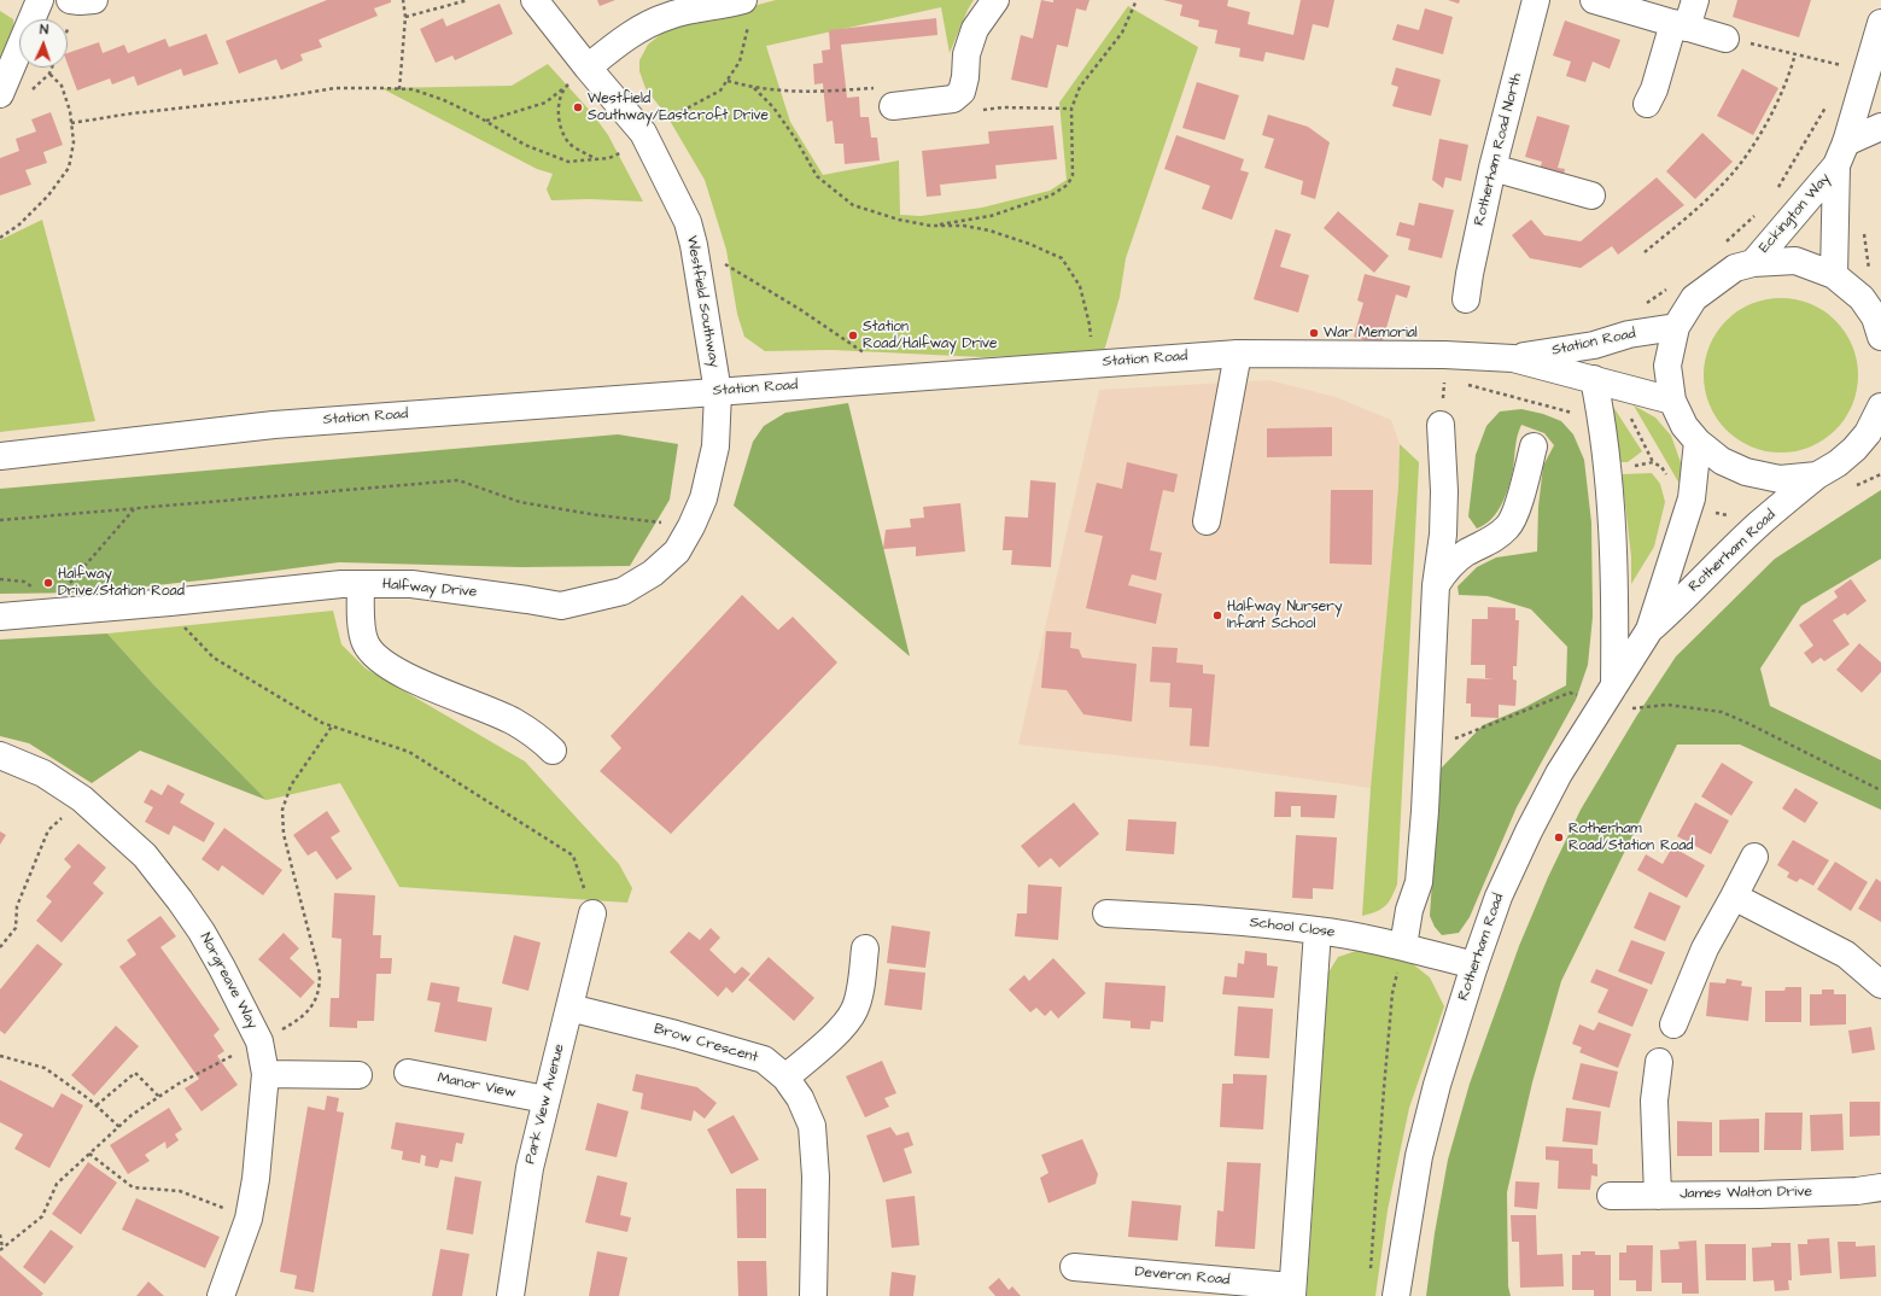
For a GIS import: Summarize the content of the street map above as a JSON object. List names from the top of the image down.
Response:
{
  "streets": {
    "street": [
      "Rotherham Road North",
      "Eckington Way",
      "Westfield Southway",
      "Station Road",
      "Rotherham Road",
      "Halfway Drive",
      "School Close",
      "Norgreave Way",
      "Brow Crescent",
      "Manor View",
      "Park View Avenue",
      "James Walton Drive",
      "Deveron Road"
    ]
  },
  "crossings": [
    ["Eckington Way", "Station Road"],
    ["Eckington Way", "Rotherham Road"],
    ["Westfield Southway", "Station Road"],
    ["Westfield Southway", "Halfway Drive"],
    ["Station Road", "Halfway Drive"],
    ["Rotherham Road", "School Close"],
    ["Brow Crescent", "Park View Avenue"],
    ["Manor View", "Park View Avenue"]
  ],
  "places": [
    "Westfield Southway/Eastcroft Drive",
    "War Memorial",
    "Station Road/Halfway Drive",
    "Halfway Drive/Station Road",
    "Halfway Nursery Infant School",
    "Rotherham Road/Station Road"
  ],
  "north": "top"
}
